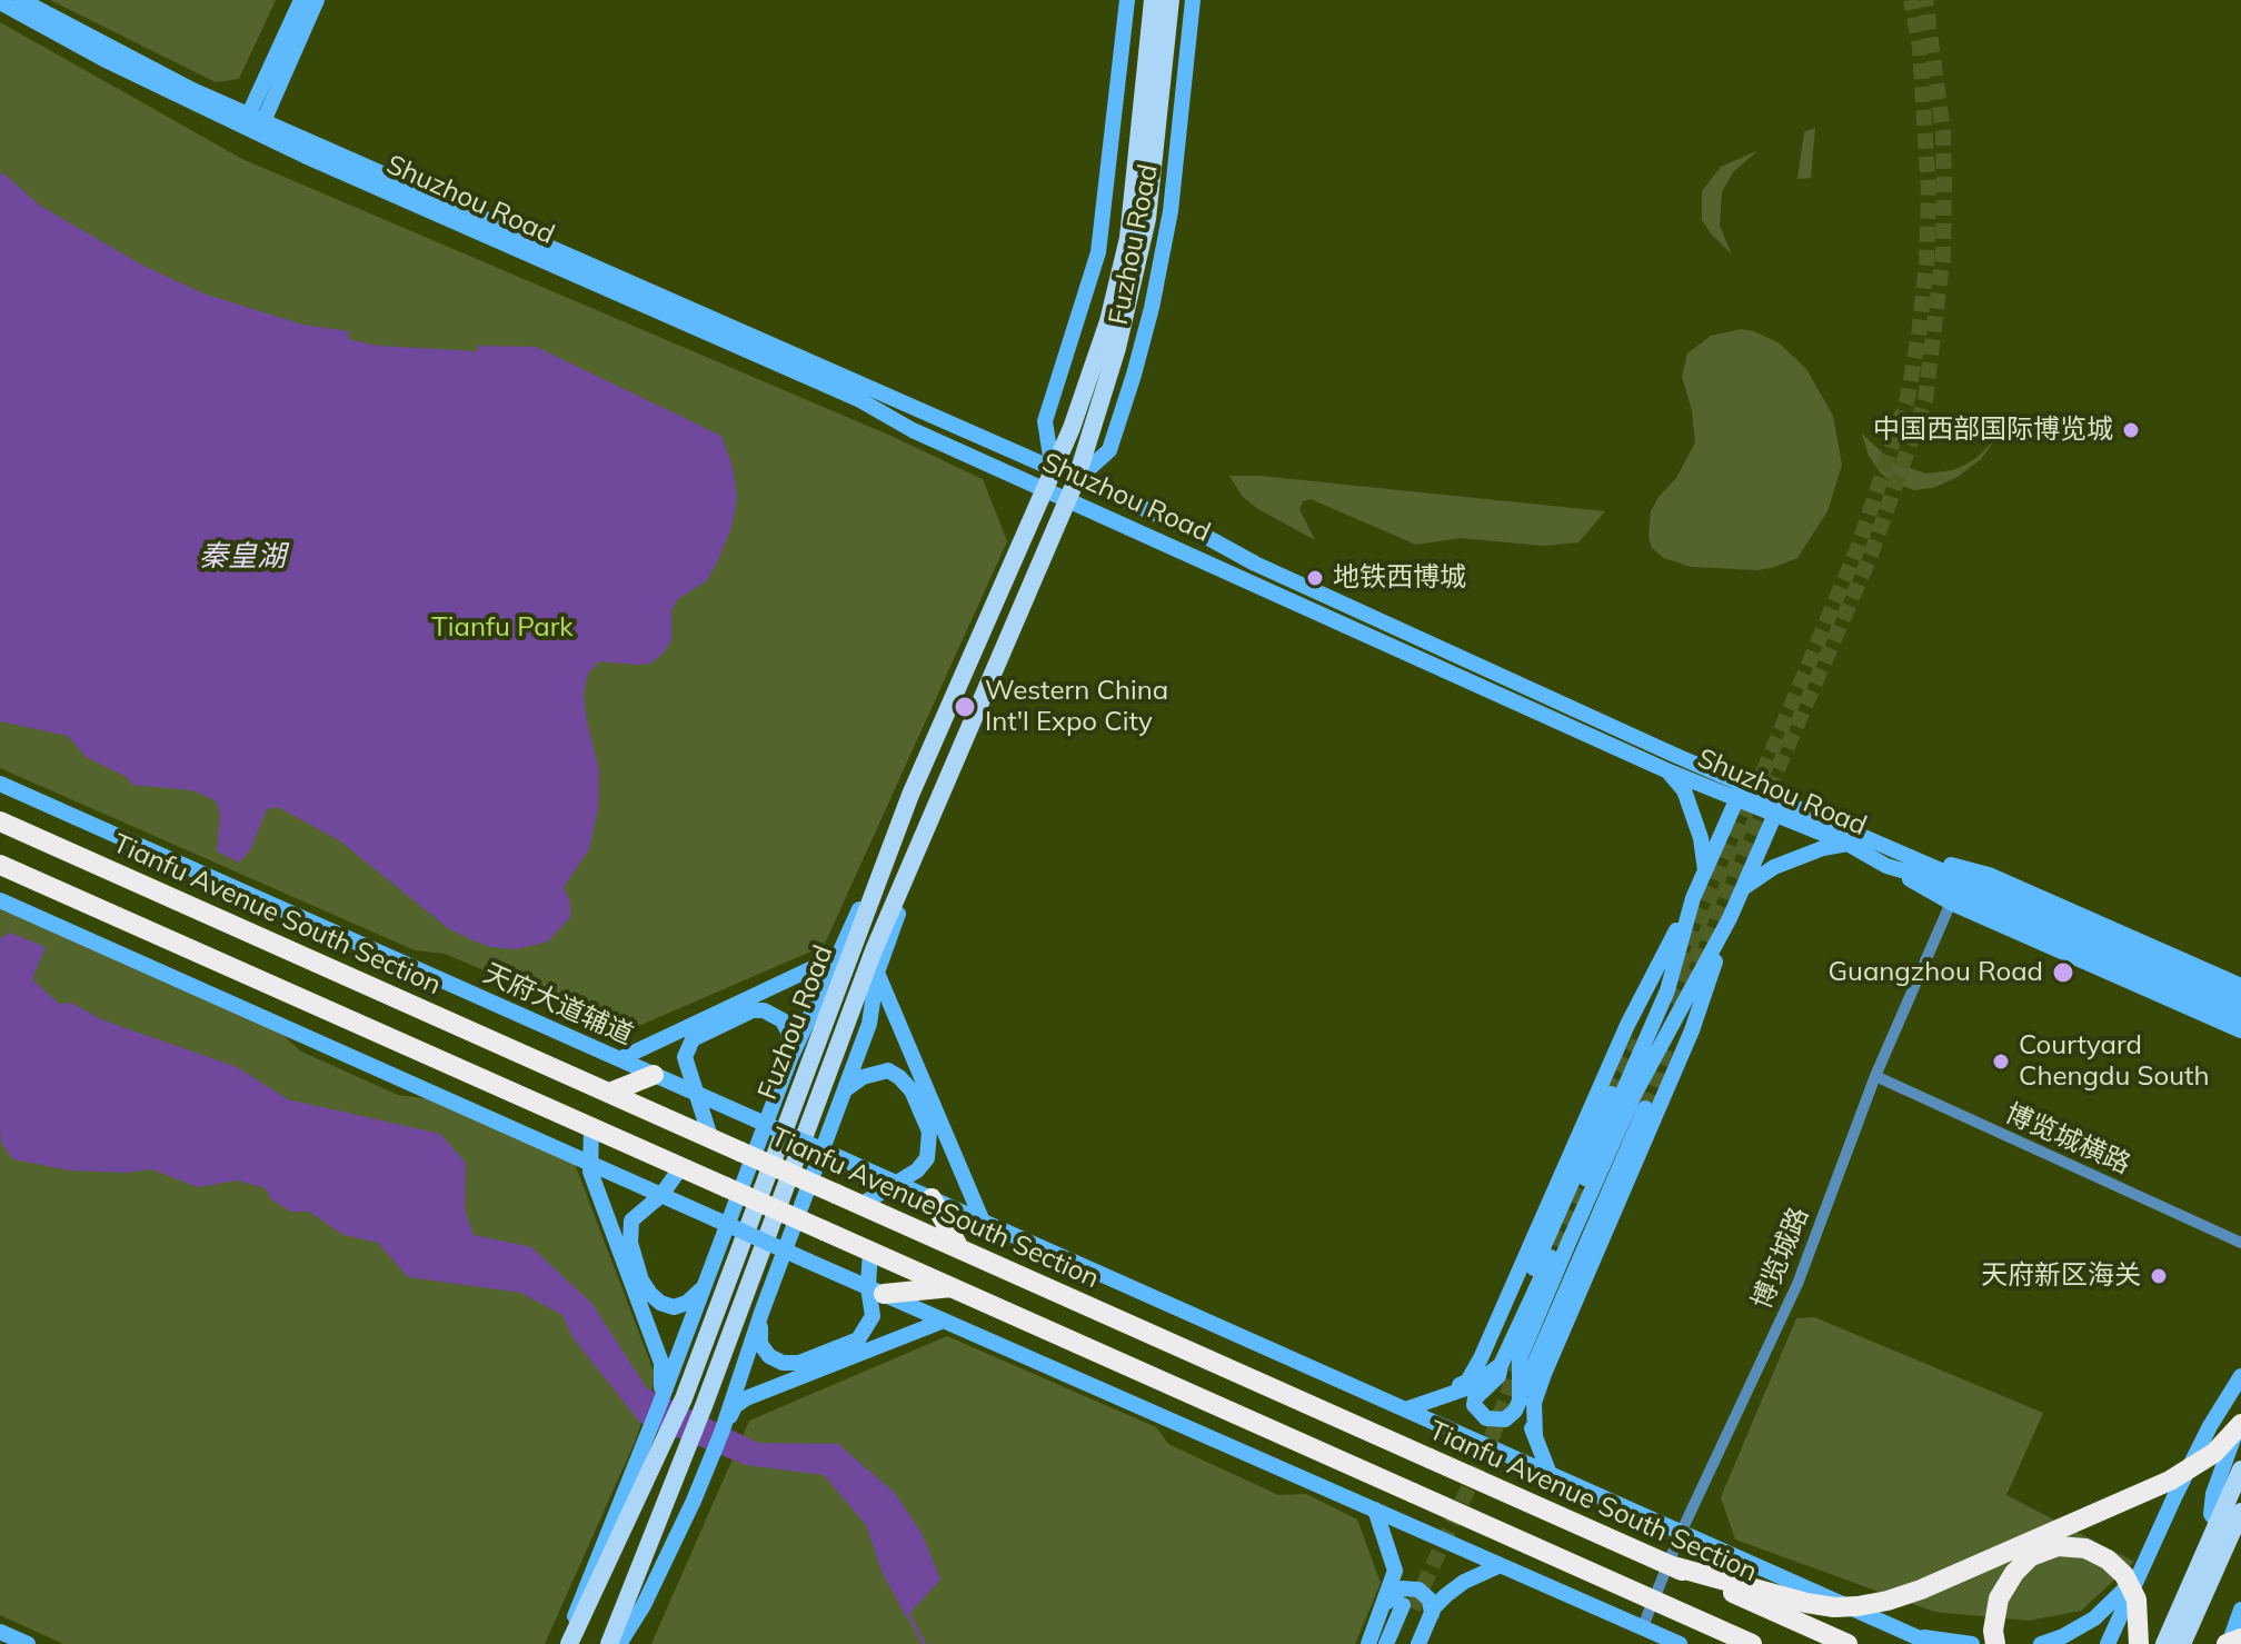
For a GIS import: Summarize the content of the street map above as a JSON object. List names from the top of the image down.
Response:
{
  "streets": {
    "highway": ["Tianfu Avenue South Section"],
    "main road": ["Shuzhou Road", "Fuzhou Road", "天府大道辅道"],
    "street": ["博览城横路", "博览城路"]
  },
  "crossings": [
    ["Shuzhou Road", "Fuzhou Road"],
    ["天府大道辅道", "博览城路"],
    ["博览城横路", "博览城路"]
  ],
  "water": ["秦皇湖"],
  "parks": ["Tianfu Park"],
  "places": [
    "中国西部国际博览城",
    "地铁西博城",
    "Western China Int'l Expo City",
    "Guangzhou Road",
    "Courtyard Chengdu South",
    "天府新区海关"
  ]
}
